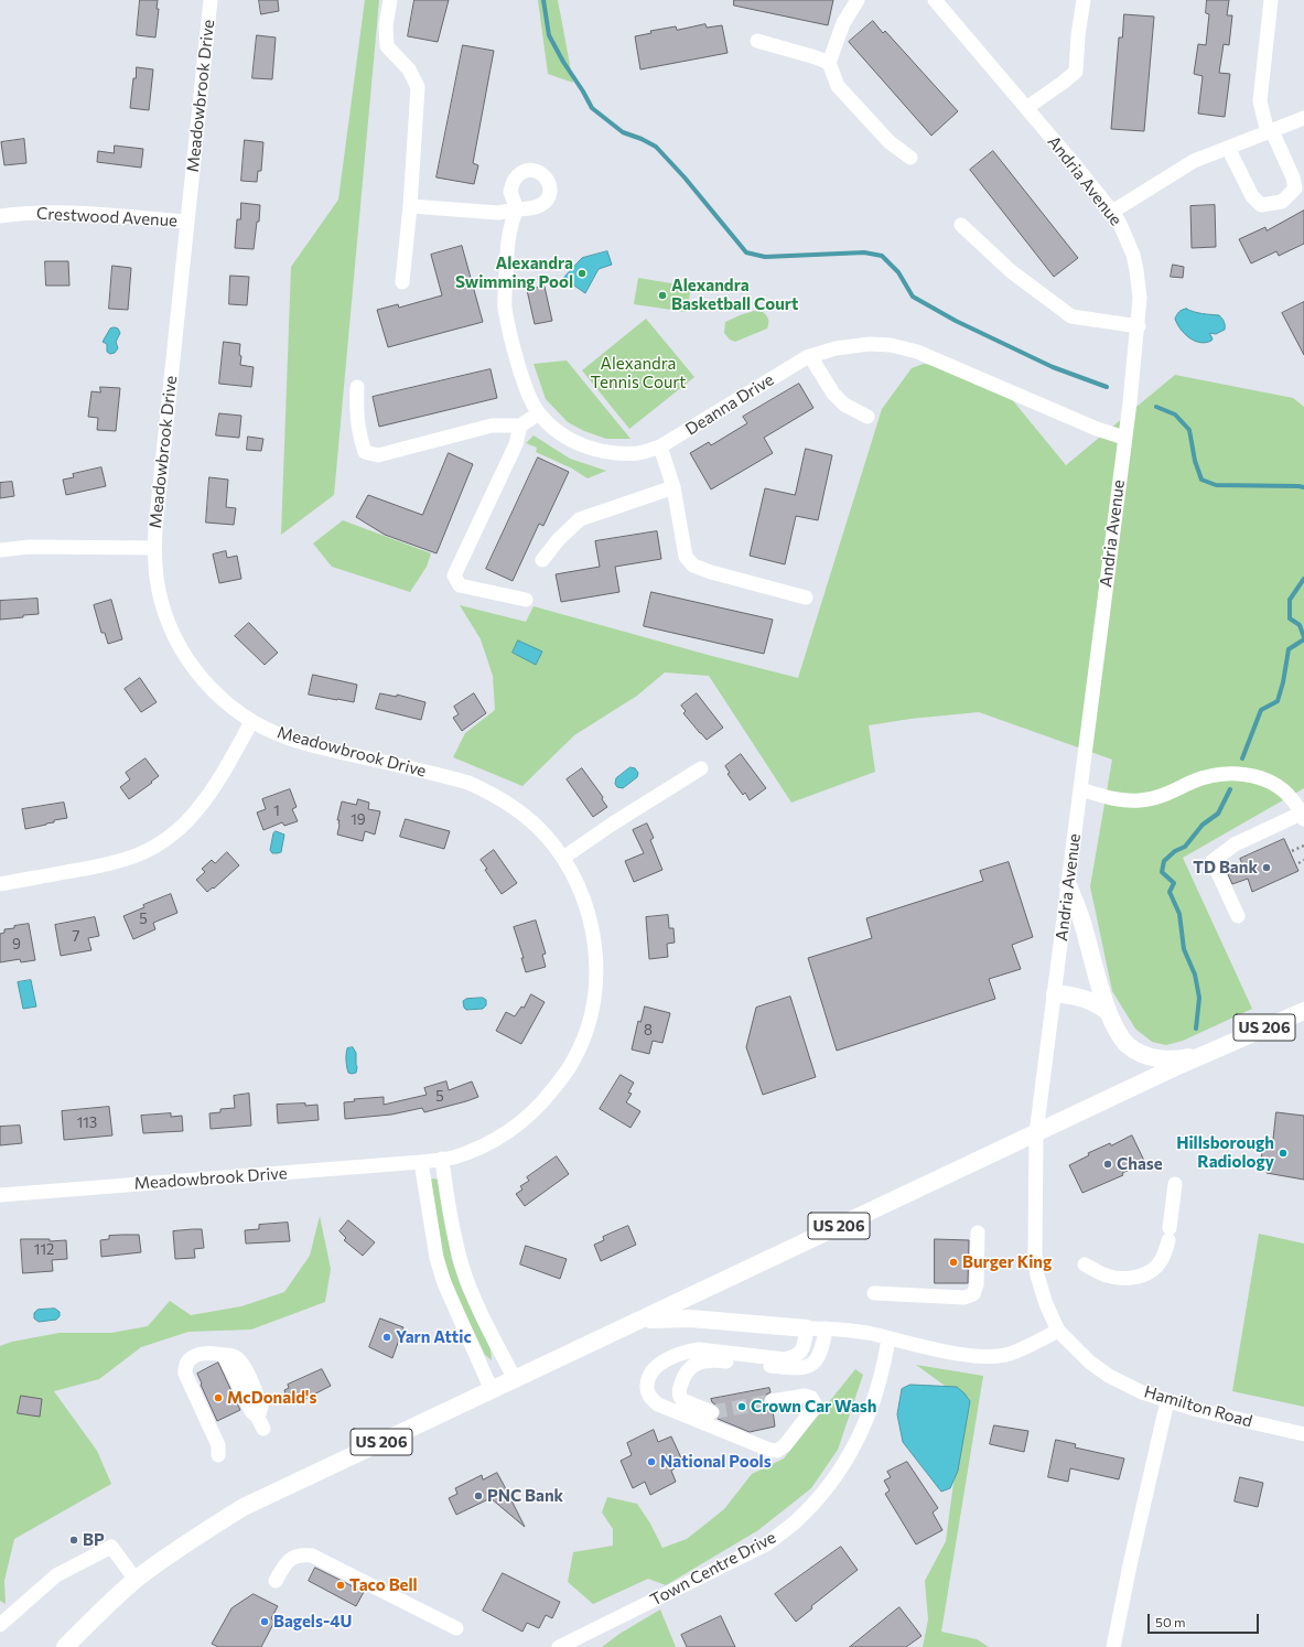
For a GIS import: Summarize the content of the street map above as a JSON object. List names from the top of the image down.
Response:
{
  "streets": {
    "main road": ["US 206"],
    "street": [
      "Meadowbrook Drive",
      "Andria Avenue",
      "Crestwood Avenue",
      "Deanna Drive",
      "Hamilton Road",
      "Town Centre Drive"
    ]
  },
  "crossings": [
    ["Meadowbrook Drive", "Crestwood Avenue"],
    ["Andria Avenue", "Deanna Drive"],
    ["Andria Avenue", "US 206"],
    ["Andria Avenue", "Hamilton Road"],
    ["US 206", "Hamilton Road"]
  ],
  "parks": ["Alexandra Tennis Court"],
  "places": [
    "Alexandra Swimming Pool",
    "Alexandra Basketball Court",
    "TD Bank",
    "Hillsborough Radiology",
    "Chase",
    "Burger King",
    "Yarn Attic",
    "McDonald's",
    "Crown Car Wash",
    "National Pools",
    "PNC Bank",
    "BP",
    "Taco Bell",
    "Bagels-4U"
  ],
  "house_numbers": [
    "1",
    "19",
    "5",
    "7",
    "9",
    "8",
    "5",
    "113",
    "112"
  ],
  "scale_bar": "50 m"
}
